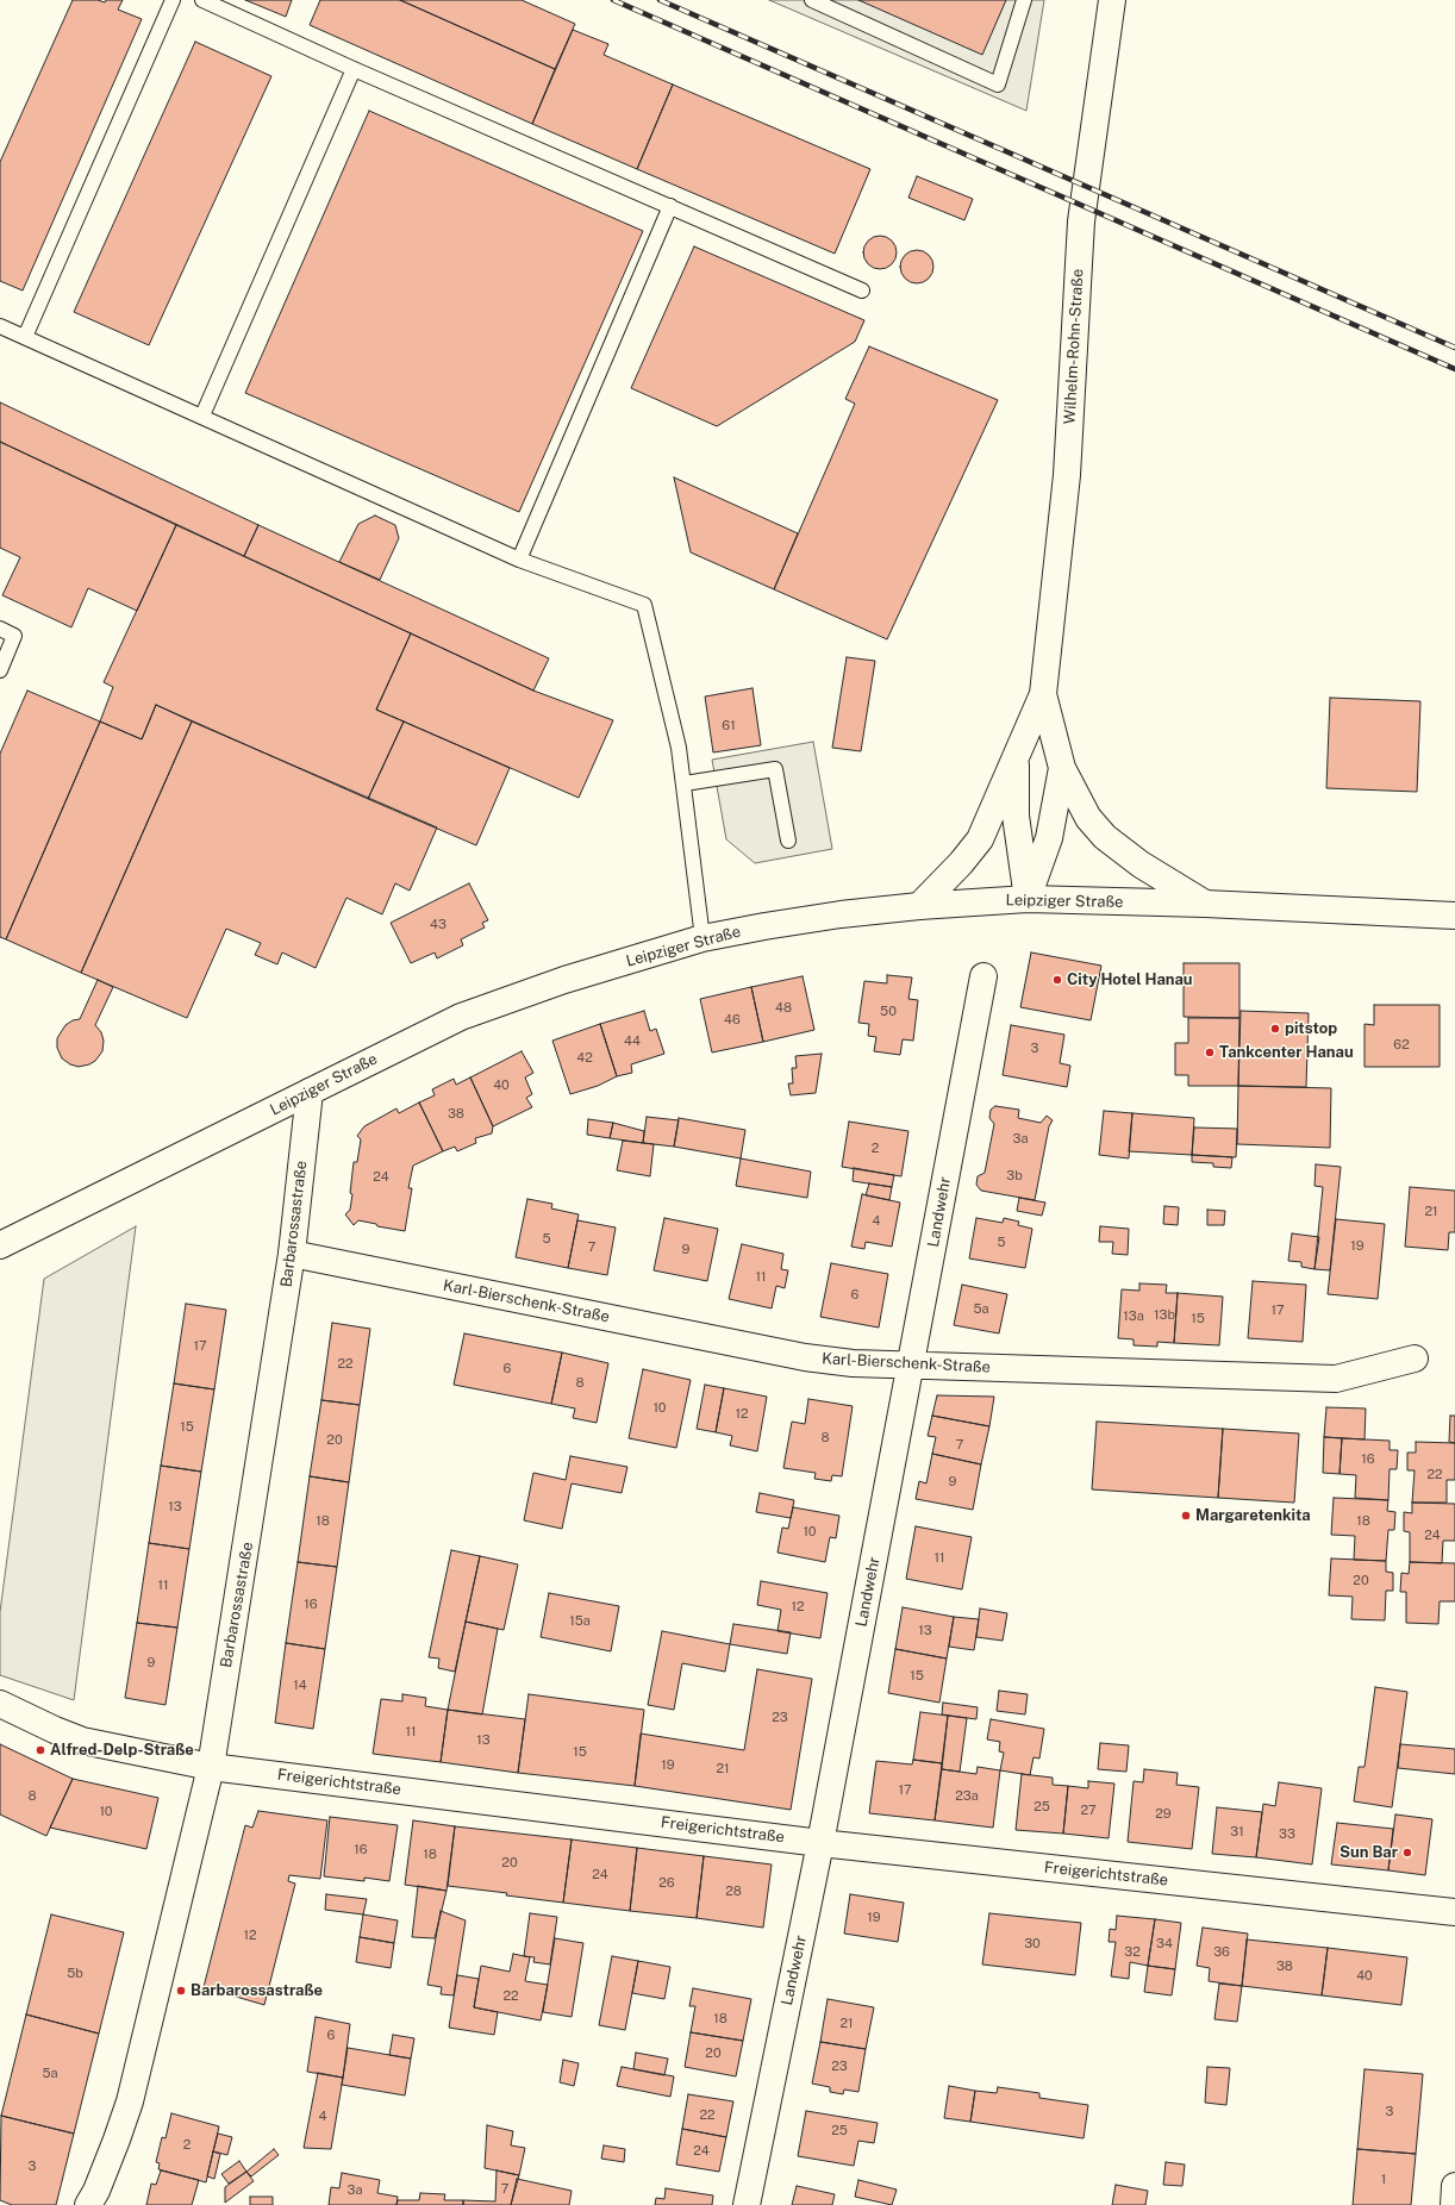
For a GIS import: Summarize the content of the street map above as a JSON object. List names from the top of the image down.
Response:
{
  "streets": {
    "street": [
      "Wilhelm-Rohn-Straße",
      "Leipziger Straße",
      "Landwehr",
      "Barbarossastraße",
      "Karl-Bierschenk-Straße",
      "Freigerichtstraße"
    ]
  },
  "crossings": [
    ["Wilhelm-Rohn-Straße", "Leipziger Straße"],
    ["Leipziger Straße", "Barbarossastraße"],
    ["Landwehr", "Karl-Bierschenk-Straße"],
    ["Landwehr", "Freigerichtstraße"],
    ["Barbarossastraße", "Karl-Bierschenk-Straße"],
    ["Barbarossastraße", "Freigerichtstraße"]
  ],
  "places": [
    "City Hotel Hanau",
    "pitstop",
    "Tankcenter Hanau",
    "Margaretenkita",
    "Alfred-Delp-Straße",
    "Sun Bar",
    "Barbarossastraße"
  ],
  "house_numbers": [
    "61",
    "43",
    "48",
    "50",
    "46",
    "44",
    "62",
    "3",
    "42",
    "40",
    "38",
    "3a",
    "2",
    "3b",
    "24",
    "21",
    "4",
    "5",
    "5",
    "19",
    "7",
    "9",
    "11",
    "6",
    "5a",
    "17",
    "13b",
    "13a",
    "15",
    "17",
    "22",
    "6",
    "8",
    "10",
    "12",
    "15",
    "8",
    "20",
    "7",
    "16",
    "22",
    "9",
    "13",
    "18",
    "18",
    "10",
    "24",
    "11",
    "20",
    "11",
    "16",
    "12",
    "15a",
    "13",
    "9",
    "15",
    "14",
    "23",
    "11",
    "13",
    "15",
    "19",
    "21",
    "17",
    "8",
    "23a",
    "25",
    "27",
    "10",
    "29",
    "31",
    "33",
    "16",
    "18",
    "20",
    "24",
    "26",
    "28",
    "19",
    "12",
    "30",
    "34",
    "32",
    "36",
    "38",
    "5b",
    "40",
    "22",
    "18",
    "21",
    "6",
    "20",
    "23",
    "5a",
    "3",
    "22",
    "4",
    "25",
    "2",
    "24",
    "3",
    "1",
    "7",
    "3a"
  ]
}
